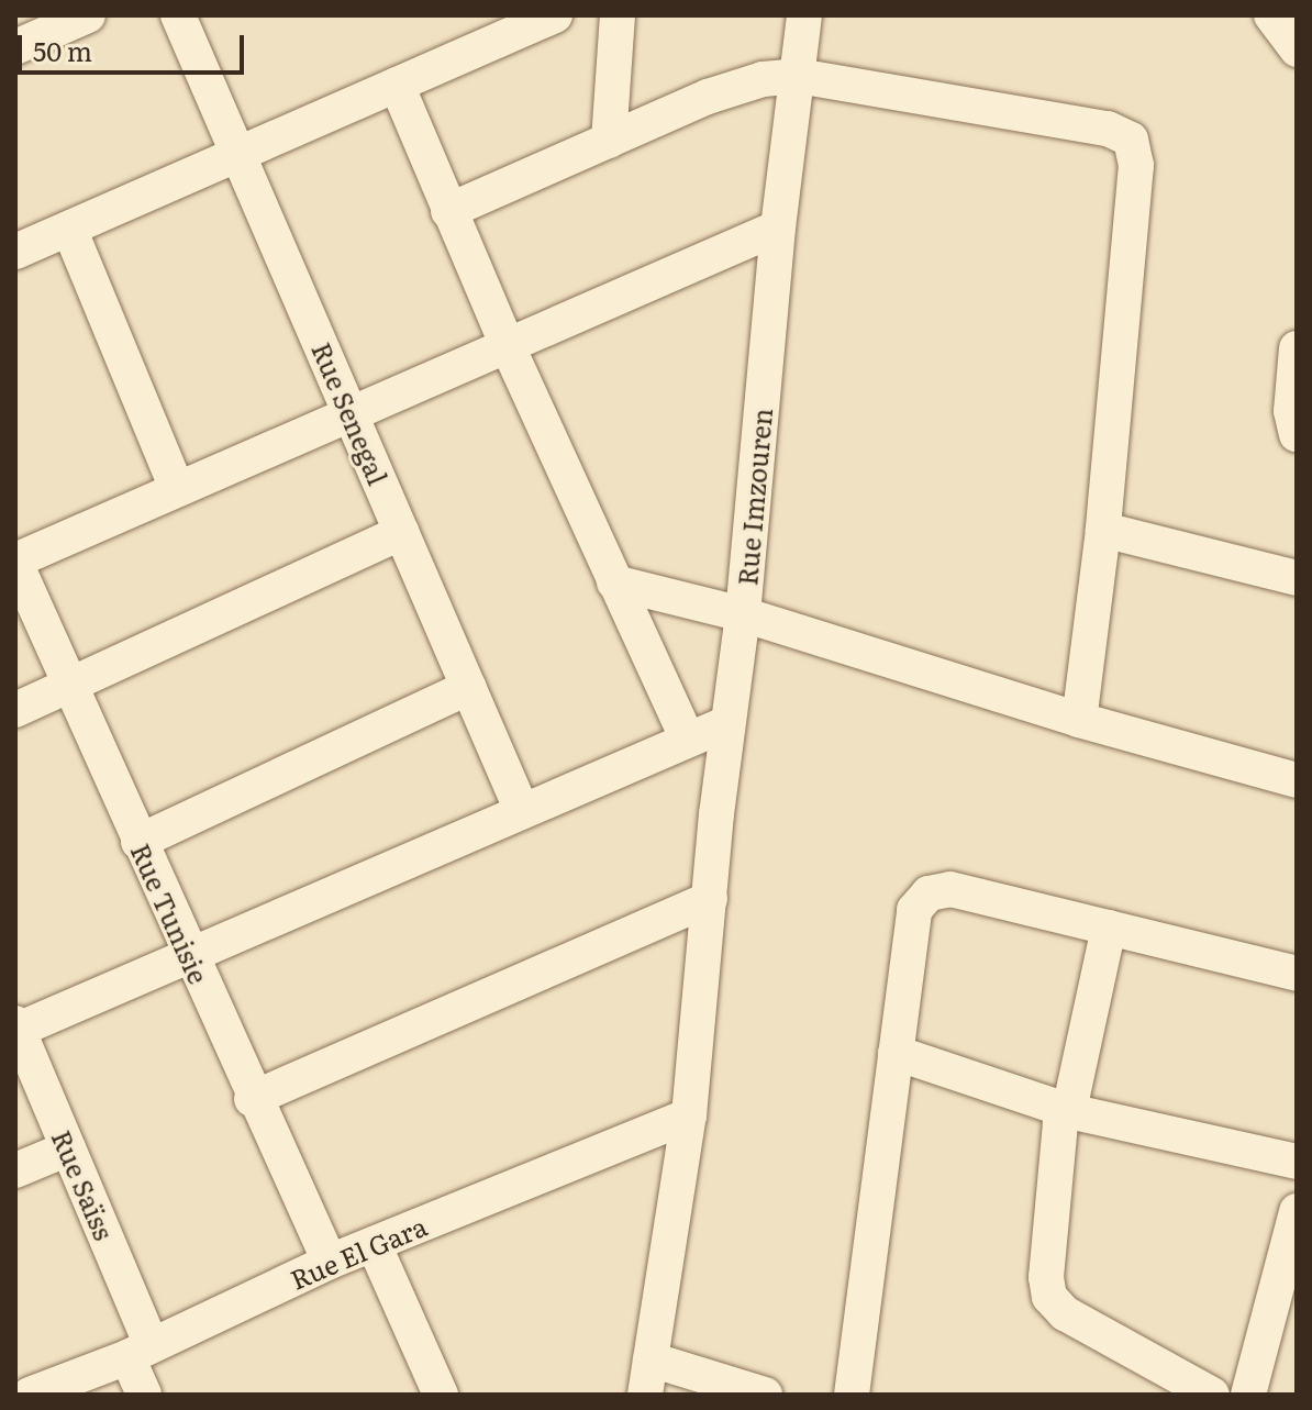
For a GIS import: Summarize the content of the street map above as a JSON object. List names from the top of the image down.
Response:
{
  "streets": {
    "street": [
      "Rue Senegal",
      "Rue Imzouren",
      "Rue Tunisie",
      "Rue Saïss",
      "Rue El Gara"
    ]
  },
  "crossings": [
    ["Rue Tunisie", "Rue El Gara"],
    ["Rue Saïss", "Rue El Gara"]
  ],
  "scale_bar": "50 m"
}
